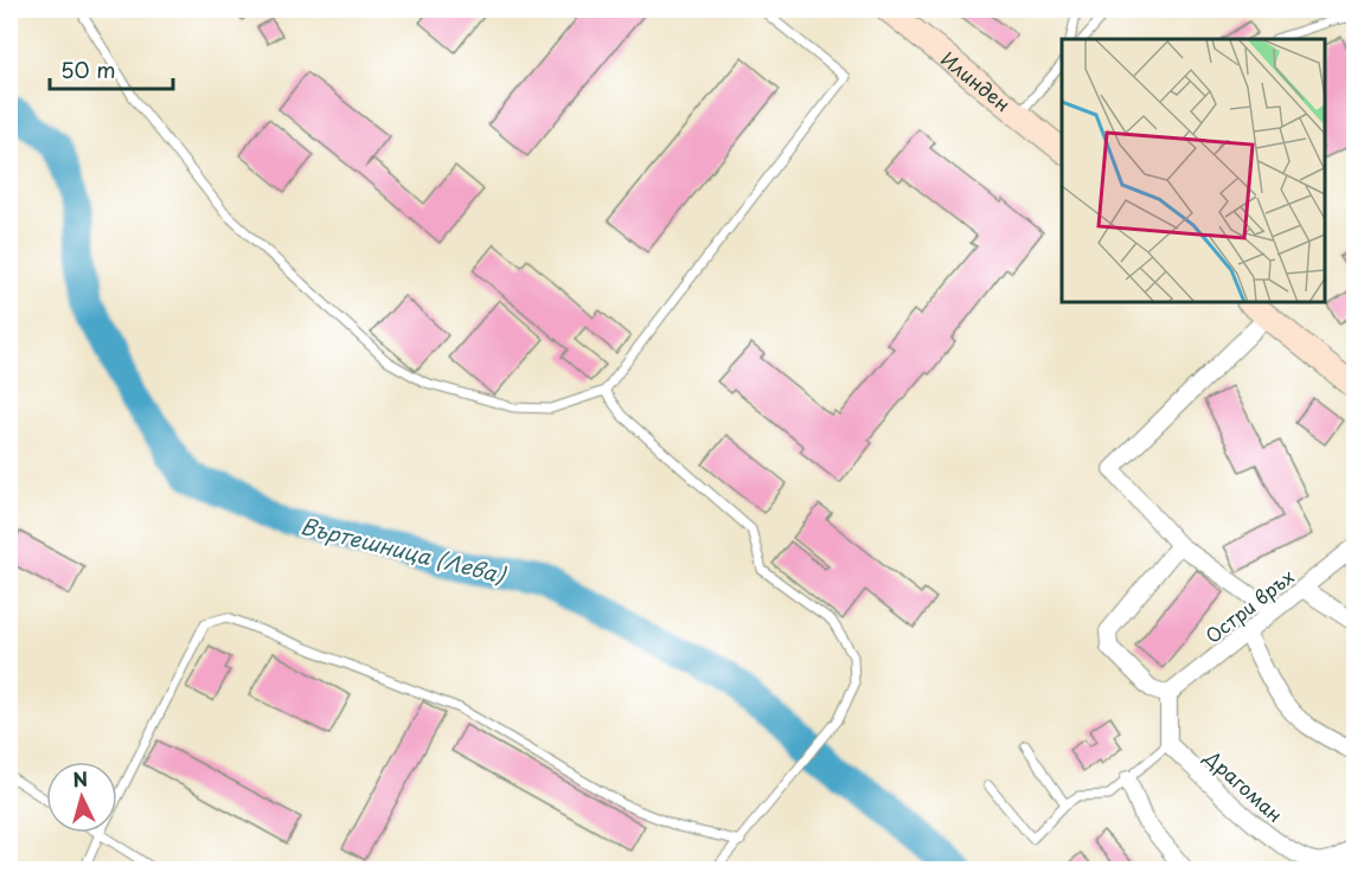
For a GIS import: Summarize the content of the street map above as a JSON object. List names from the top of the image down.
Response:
{
  "streets": {
    "street": ["Илинден", "Остри връх", "Драгоман"]
  },
  "water": ["Въртешница (Лева)"],
  "scale_bar": "50 m",
  "north": "top"
}
